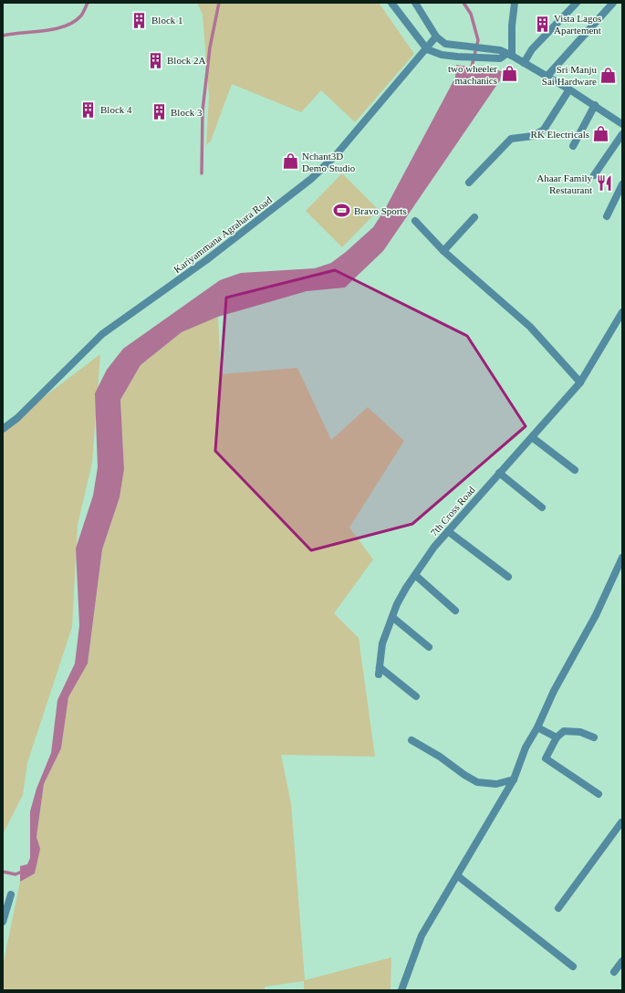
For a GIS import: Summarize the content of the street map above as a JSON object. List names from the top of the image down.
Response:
{
  "streets": {
    "street": ["Kariyammana Agrahara Road", "7th Cross Road"]
  },
  "places": {
    "building": [
      "Block 1",
      "Vista Lagos Apartement",
      "Block 2A",
      "Block 4",
      "Block 3"
    ],
    "shop": [
      "two wheeler machanics",
      "Sri Manju Sai Hardware",
      "RK Electricals",
      "Nchant3D Demo Studio"
    ],
    "restaurant": ["Ahaar Family Restaurant"],
    "sports": ["Bravo Sports"]
  }
}
